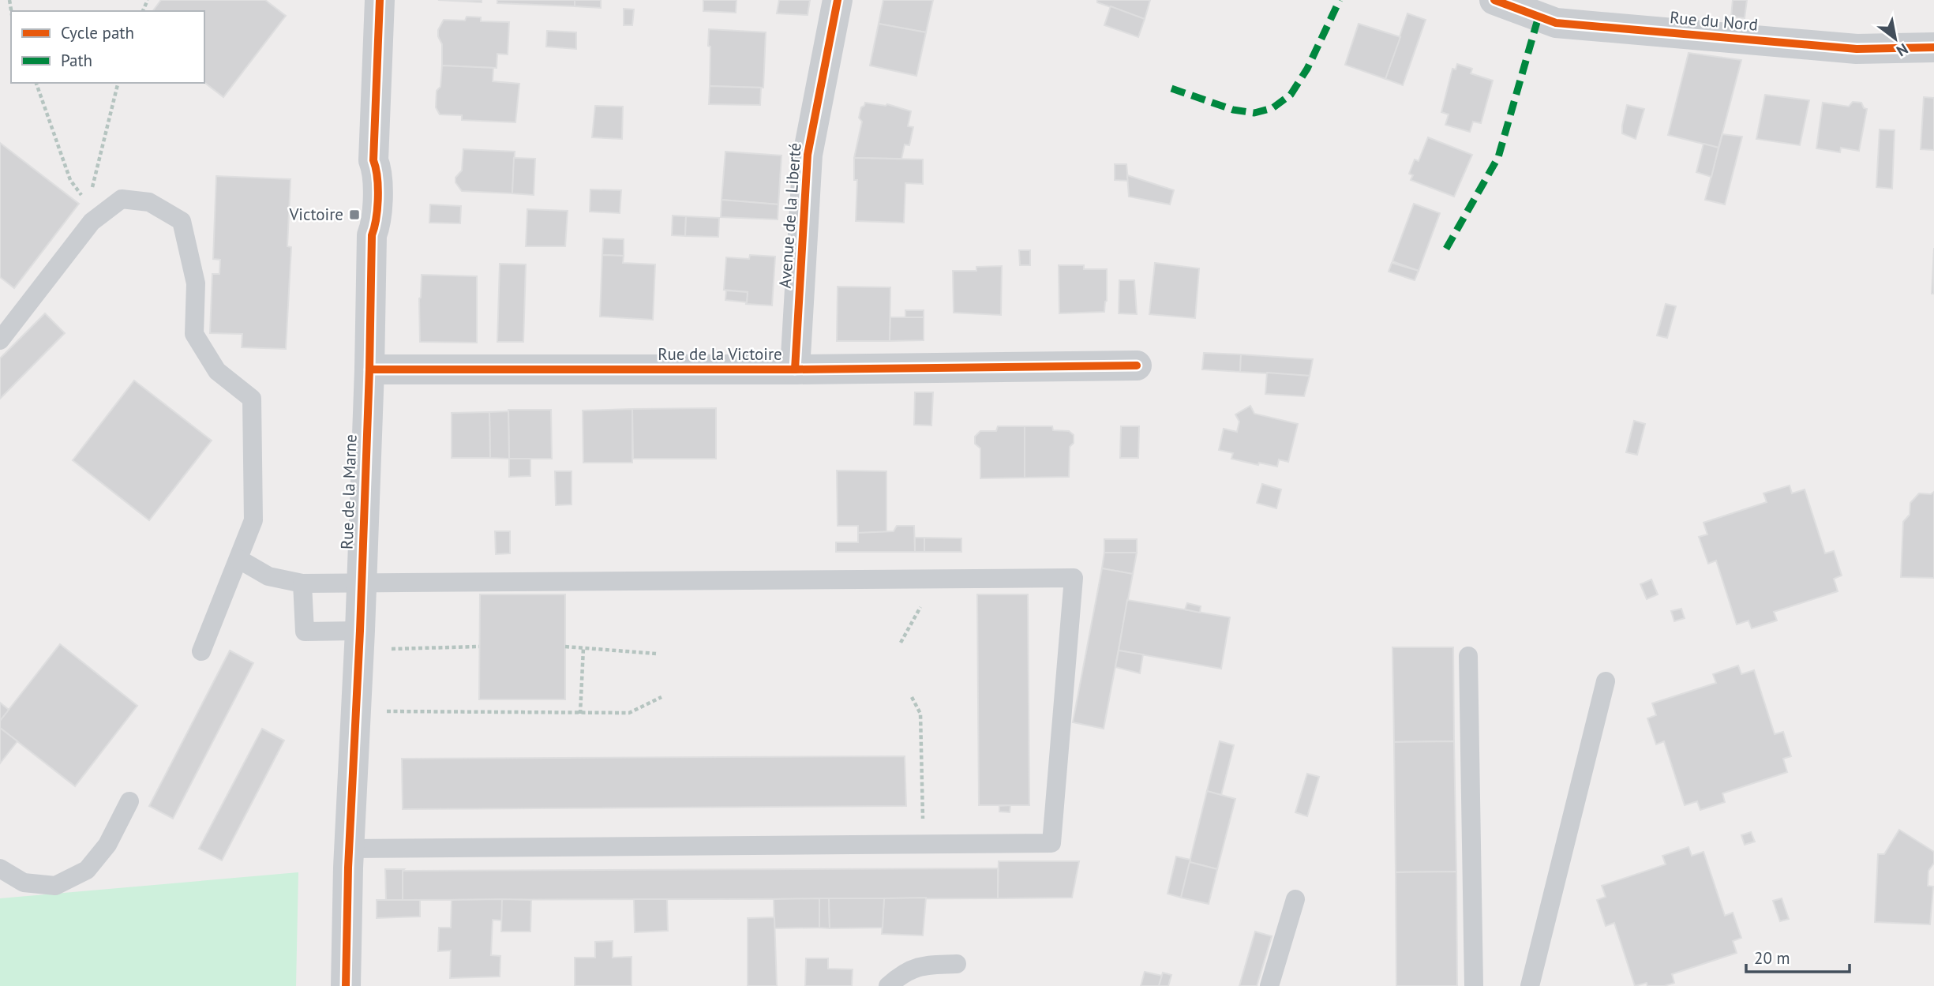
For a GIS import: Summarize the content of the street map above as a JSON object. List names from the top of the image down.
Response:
{
  "streets": {
    "street": [
      "Rue du Nord",
      "Avenue de la Liberté",
      "Rue de la Victoire",
      "Rue de la Marne"
    ]
  },
  "crossings": [
    ["Avenue de la Liberté", "Rue de la Victoire"],
    ["Rue de la Victoire", "Rue de la Marne"]
  ],
  "places": {
    "transit": ["Victoire"]
  },
  "legend": ["Cycle path", "Path"],
  "scale_bar": "20 m",
  "north": "bottom right"
}
